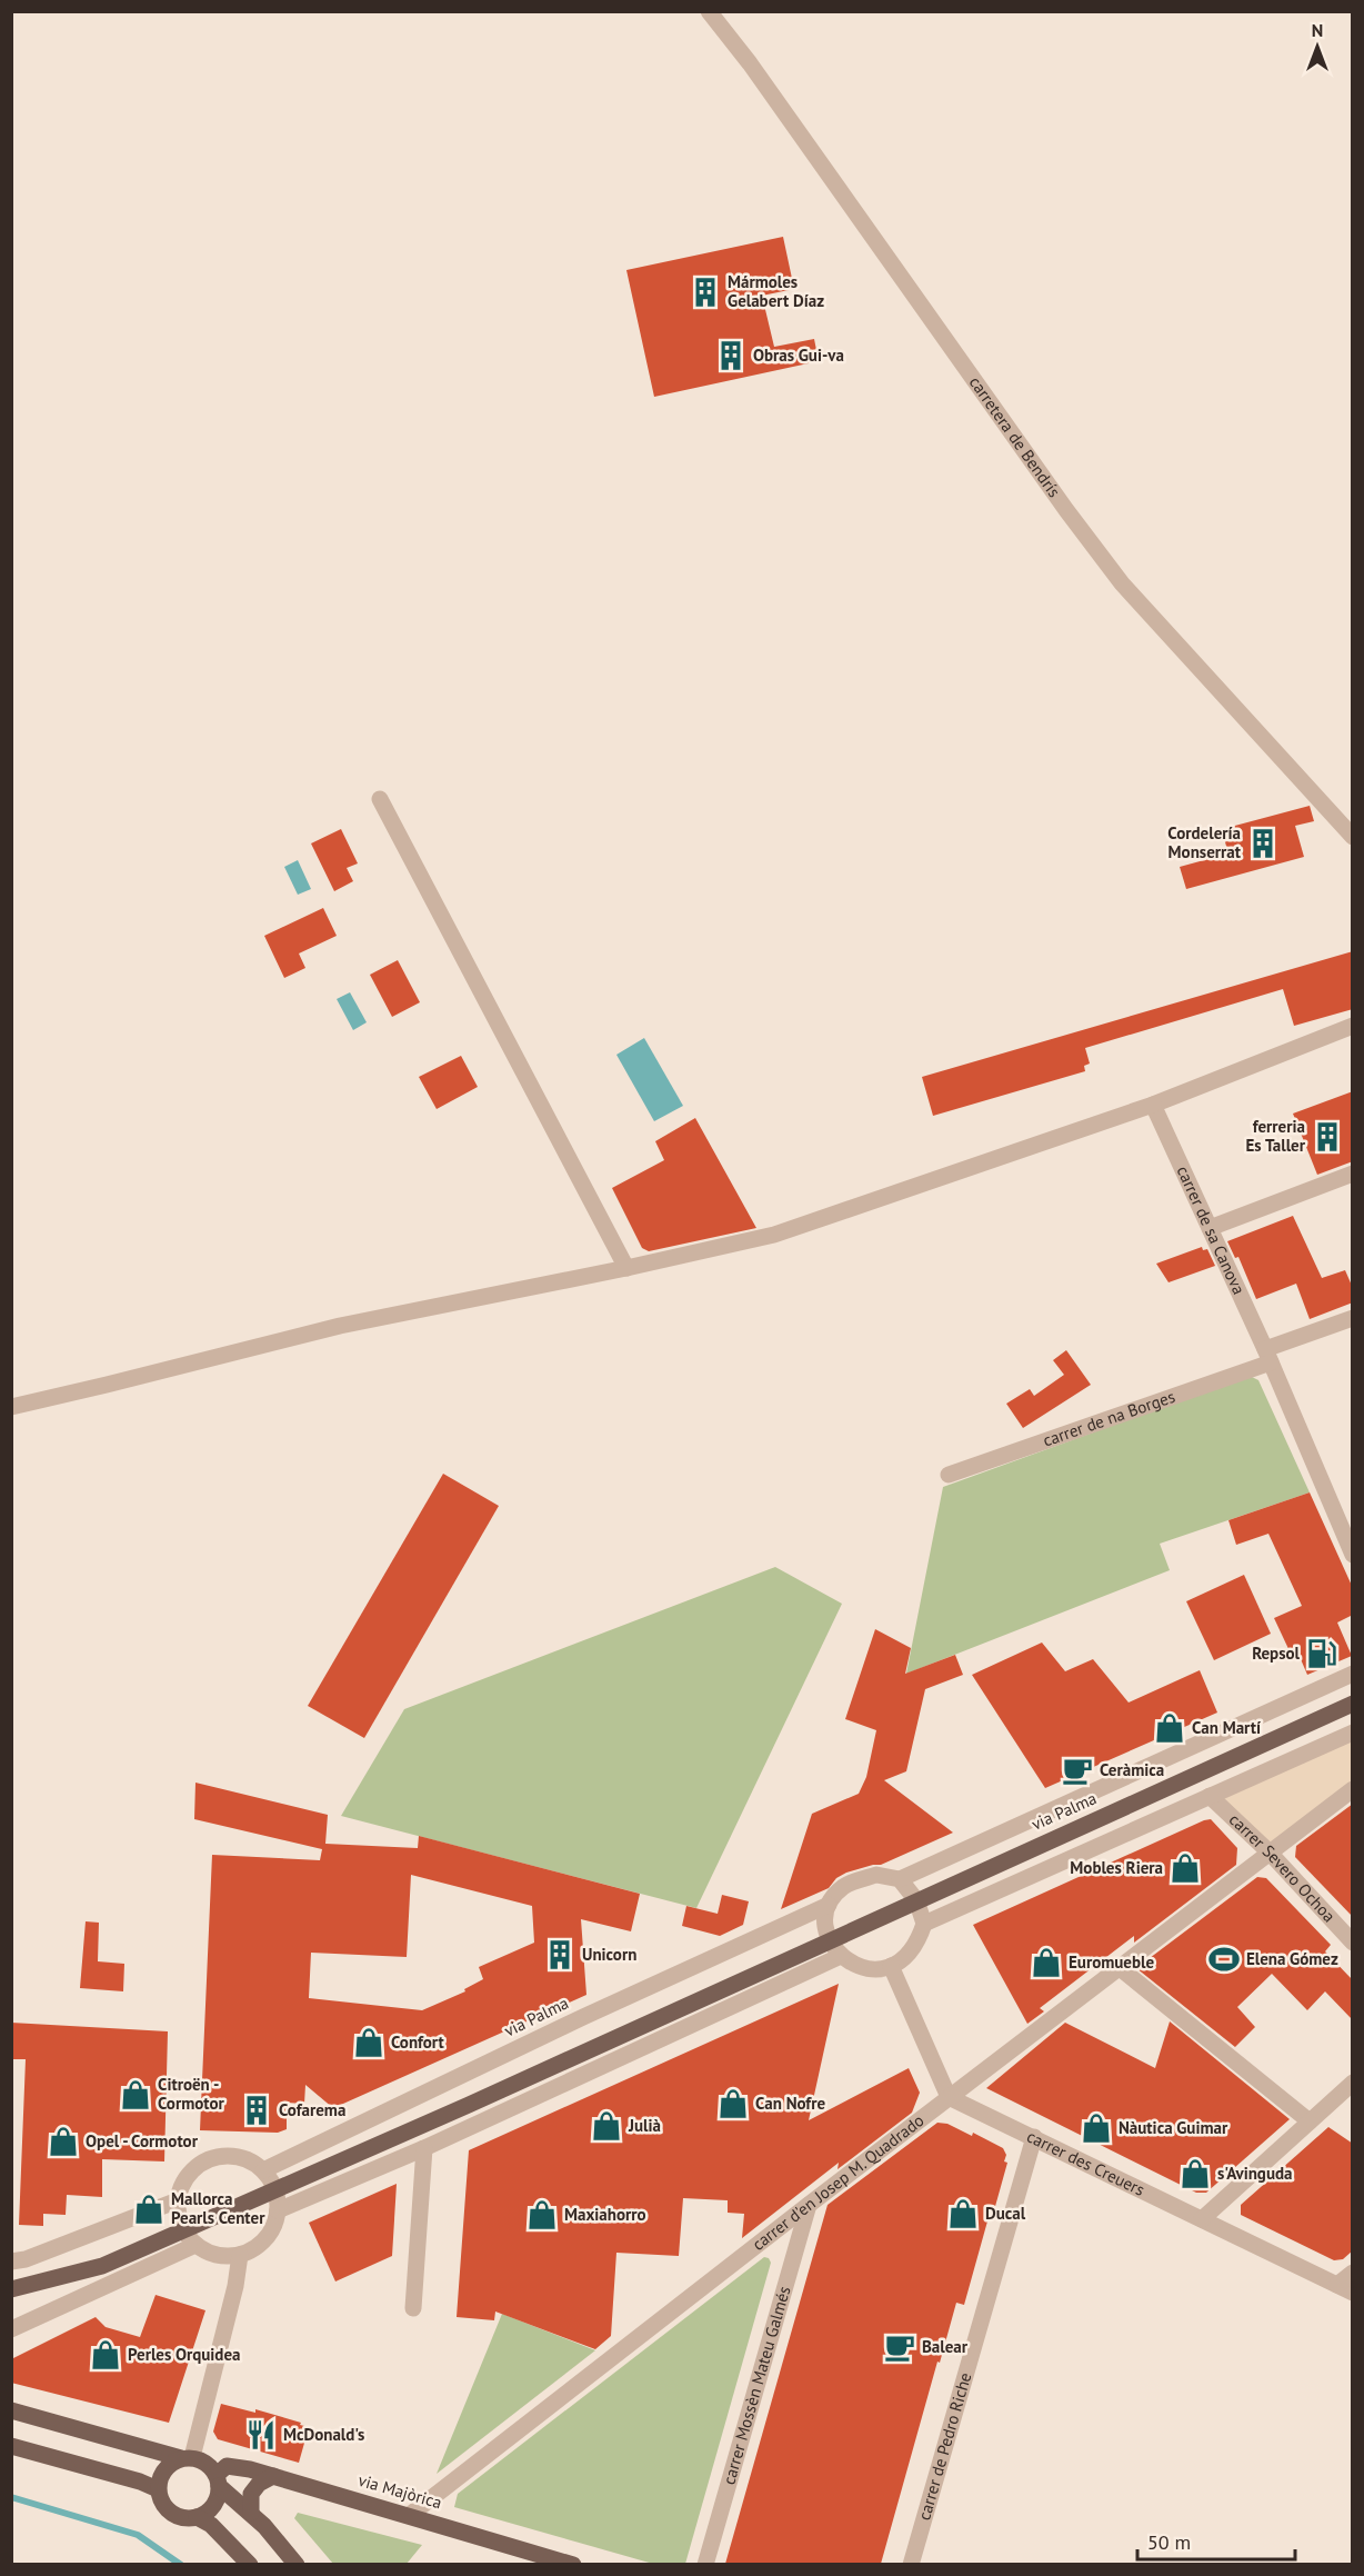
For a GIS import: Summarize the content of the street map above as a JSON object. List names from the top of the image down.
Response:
{
  "streets": {
    "main road": ["via Palma", "via Majòrica"],
    "street": [
      "carretera de Bendrís",
      "carrer de sa Canova",
      "carrer de na Borges",
      "carrer Severo Ochoa",
      "carrer des Creuers",
      "carrer d'en Josep M. Quadrado",
      "carrer Mossèn Mateu Galmés",
      "carrer de Pedro Riche"
    ]
  },
  "crossings": [
    ["carrer de sa Canova", "carrer de na Borges"],
    ["carrer Severo Ochoa", "carrer d'en Josep M. Quadrado"],
    ["carrer des Creuers", "carrer d'en Josep M. Quadrado"],
    ["carrer des Creuers", "carrer de Pedro Riche"],
    ["carrer d'en Josep M. Quadrado", "carrer Mossèn Mateu Galmés"],
    ["carrer d'en Josep M. Quadrado", "via Majòrica"]
  ],
  "places": {
    "building": [
      "Mármoles Gelabert Díaz",
      "Obras Gui-va",
      "Cordelería Monserrat",
      "ferreria Es Taller",
      "Unicorn",
      "Cofarema"
    ],
    "fuel station": ["Repsol"],
    "shop": [
      "Can Martí",
      "Mobles Riera",
      "Euromueble",
      "Confort",
      "Citroën - Cormotor",
      "Can Nofre",
      "Julià",
      "Nàutica Guimar",
      "Opel - Cormotor",
      "s'Avinguda",
      "Mallorca Pearls Center",
      "Ducal",
      "Maxiahorro",
      "Perles Orquidea"
    ],
    "cafe": ["Ceràmica", "Balear"],
    "sports": ["Elena Gómez"],
    "restaurant": ["McDonald's"]
  },
  "scale_bar": "50 m",
  "north": "top"
}
